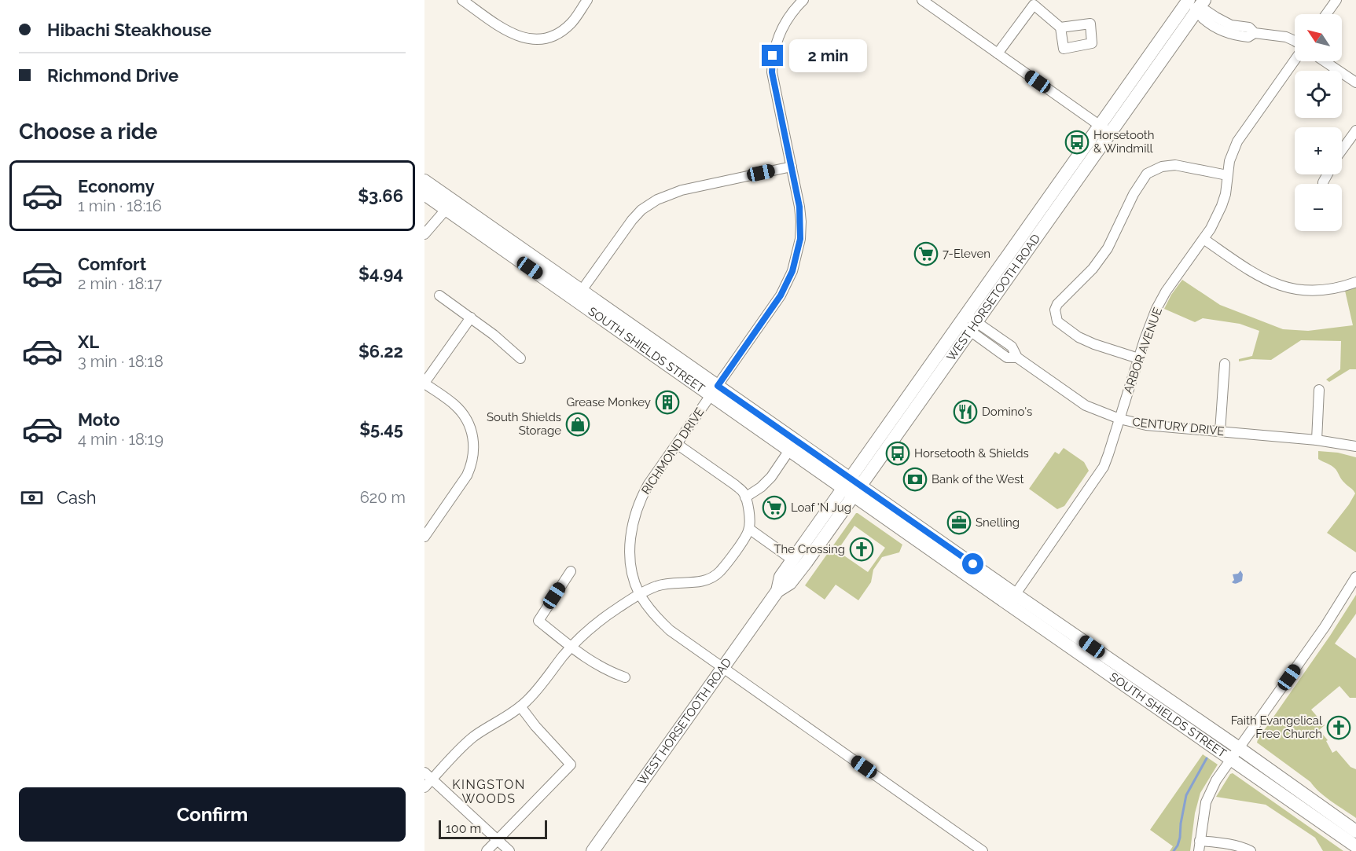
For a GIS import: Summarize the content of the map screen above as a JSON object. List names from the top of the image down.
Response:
{
  "streets": {
    "main road": ["WEST HORSETOOTH ROAD", "SOUTH SHIELDS STREET"],
    "street": ["ARBOR AVENUE", "CENTURY DRIVE", "RICHMOND DRIVE"]
  },
  "crossings": [
    ["WEST HORSETOOTH ROAD", "SOUTH SHIELDS STREET"],
    ["WEST HORSETOOTH ROAD", "CENTURY DRIVE"],
    ["WEST HORSETOOTH ROAD", "RICHMOND DRIVE"],
    ["SOUTH SHIELDS STREET", "ARBOR AVENUE"],
    ["SOUTH SHIELDS STREET", "RICHMOND DRIVE"],
    ["ARBOR AVENUE", "CENTURY DRIVE"]
  ],
  "districts": ["KINGSTON WOODS"],
  "places": {
    "bus stop": ["Horsetooth & Windmill", "Horsetooth & Shields"],
    "supermarket": ["7-Eleven", "Loaf 'N Jug"],
    "building": ["Grease Monkey"],
    "restaurant": ["Domino's"],
    "shop": ["South Shields Storage"],
    "bank": ["Bank of the West"],
    "office": ["Snelling"],
    "church": ["The Crossing", "Faith Evangelical Free Church"]
  },
  "scale_bar": "100 m",
  "north": "top left",
  "page": {
    "banner": ["Hibachi Steakhouse", "Richmond Drive"],
    "map_buttons": ["+", "−"],
    "bubble": "2 min",
    "heading": "Choose a ride",
    "list": [
      {
        "name": "Economy",
        "note": "1 min · 18:16",
        "value": "$3.66"
      },
      {
        "name": "Comfort",
        "note": "2 min · 18:17",
        "value": "$4.94"
      },
      {
        "name": "XL",
        "note": "3 min · 18:18",
        "value": "$6.22"
      },
      {
        "name": "Moto",
        "note": "4 min · 18:19",
        "value": "$5.45"
      }
    ],
    "pay": ["Cash", "620 m"],
    "buttons": "Confirm",
    "scale": "100 m"
  }
}
